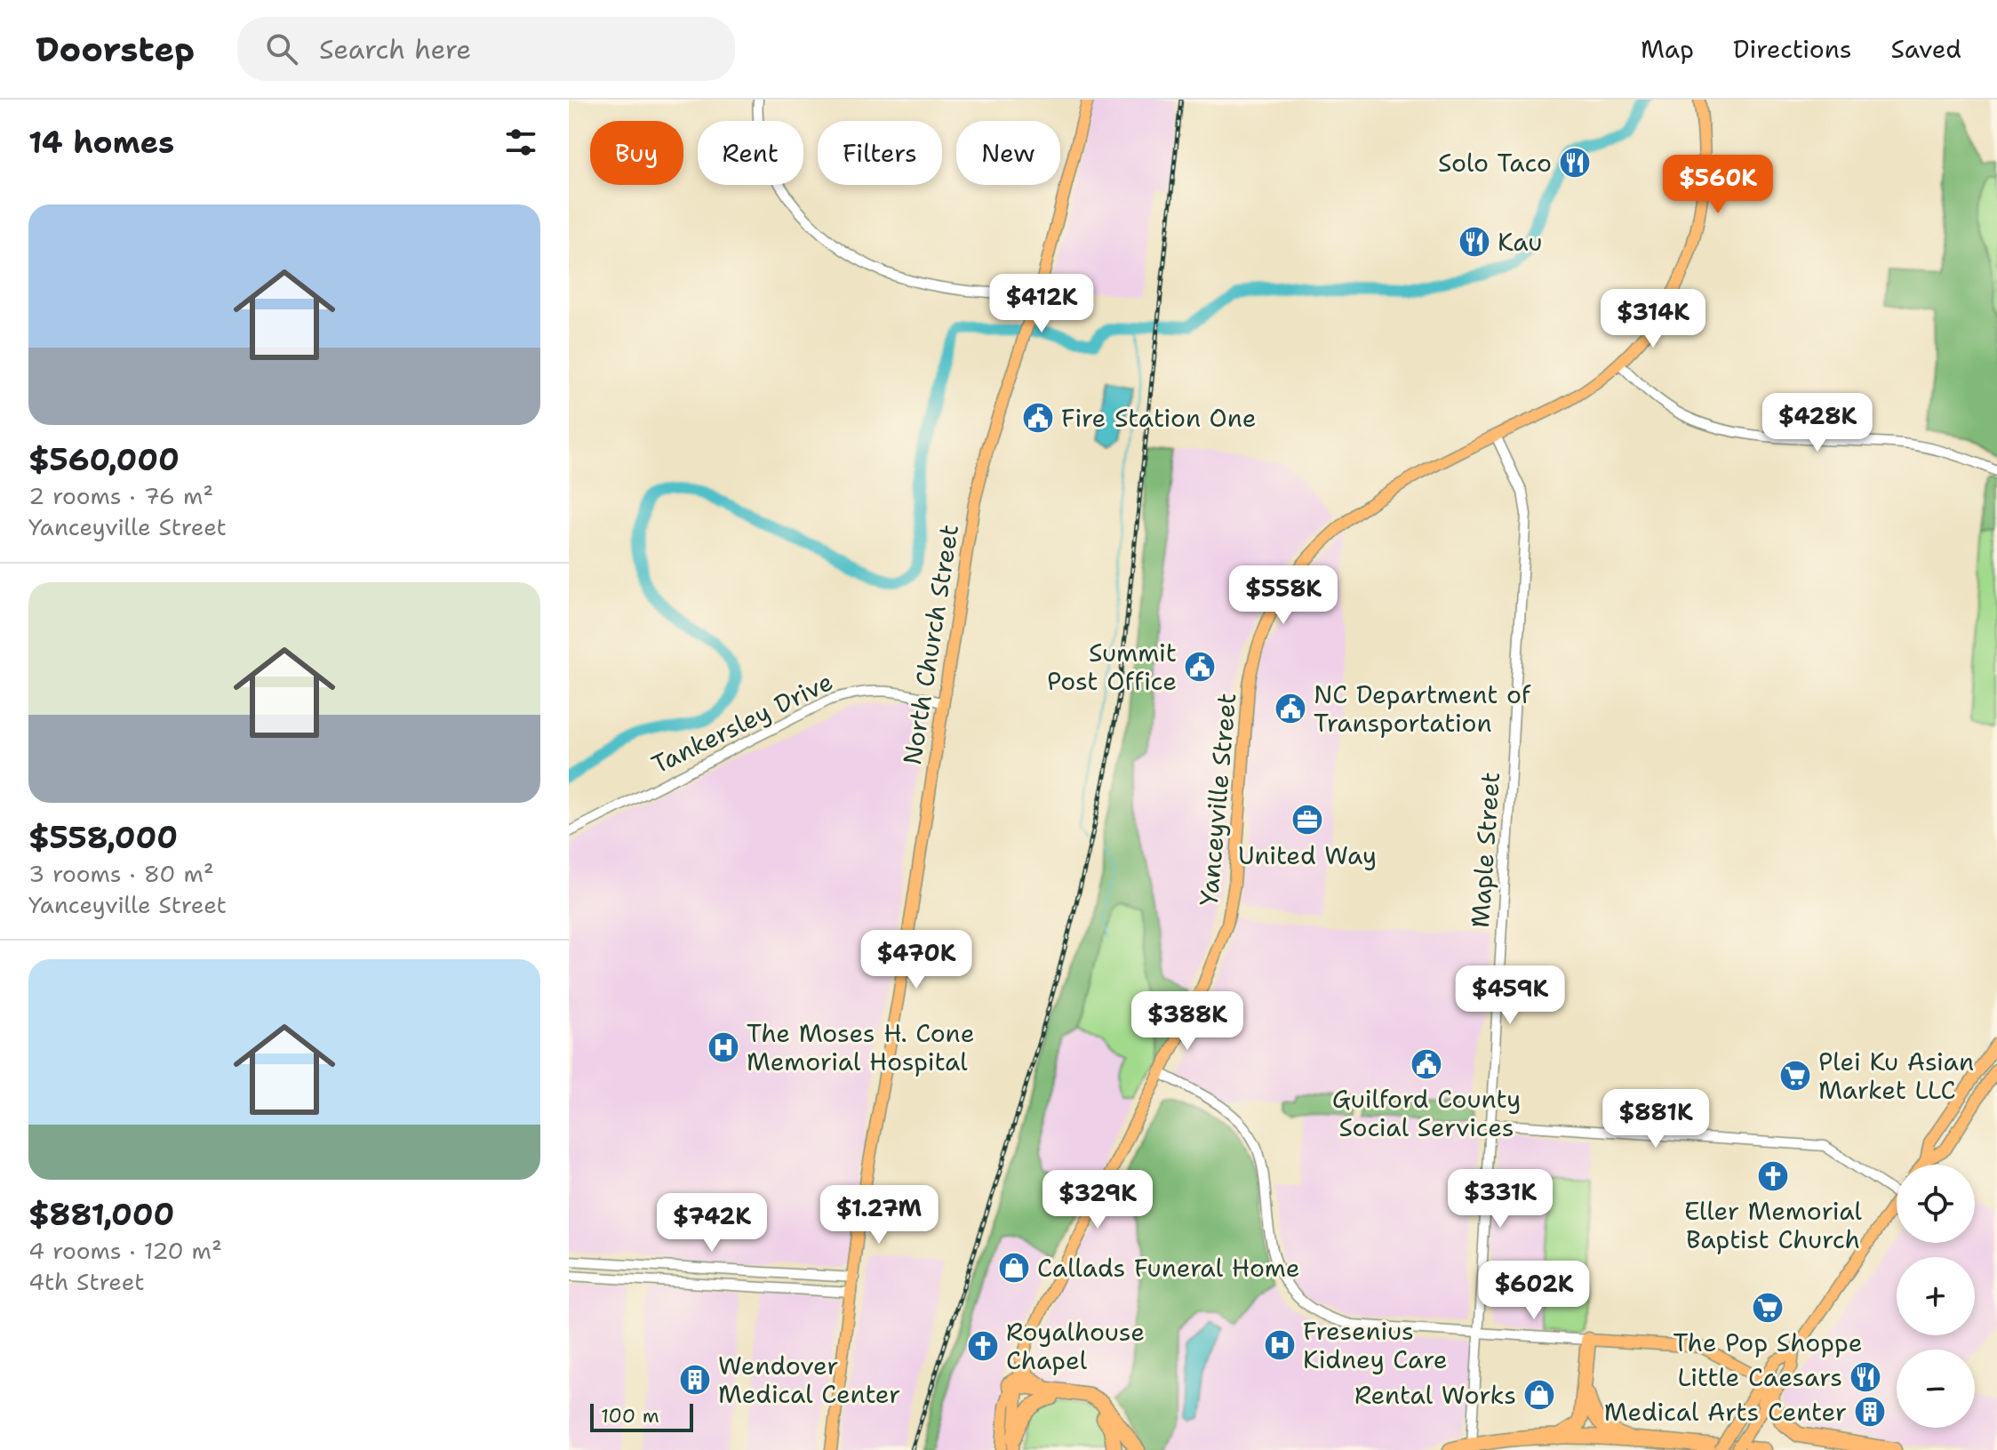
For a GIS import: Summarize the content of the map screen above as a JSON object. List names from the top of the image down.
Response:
{
  "streets": {
    "main road": ["North Church Street", "Yanceyville Street"],
    "street": ["Tankersley Drive", "Maple Street"]
  },
  "crossings": [
    ["North Church Street", "Tankersley Drive"],
    ["Yanceyville Street", "Maple Street"]
  ],
  "places": {
    "restaurant": ["Solo Taco", "Kau", "Little Caesars"],
    "public building": [
      "Fire Station One",
      "Summit Post Office",
      "NC Department of Transportation",
      "Guilford County Social Services"
    ],
    "office": ["United Way"],
    "hospital": ["The Moses H. Cone Memorial Hospital", "Fresenius Kidney Care"],
    "supermarket": ["Plei Ku Asian Market LLC", "The Pop Shoppe"],
    "church": ["Eller Memorial Baptist Church", "Royalhouse Chapel"],
    "shop": ["Callads Funeral Home", "Rental Works"],
    "building": ["Wendover Medical Center", "Medical Arts Center"]
  },
  "scale_bar": "100 m",
  "page": {
    "header": "Doorstep",
    "search": "Search here",
    "nav": ["Map", "Directions", "Saved"],
    "heading": "14 homes",
    "chip": [
      "Buy",
      "Rent",
      "Filters",
      "New"
    ],
    "price": [
      "$560K",
      "$412K",
      "$314K",
      "$428K",
      "$558K",
      "$470K",
      "$459K",
      "$388K",
      "$881K",
      "$331K",
      "$329K",
      "$1.27M",
      "$742K",
      "$602K"
    ],
    "list": [
      {
        "name": "$560,000",
        "note": "2 rooms · 76 m² · Yanceyville Street"
      },
      {
        "name": "$558,000",
        "note": "3 rooms · 80 m² · Yanceyville Street"
      },
      {
        "name": "$881,000",
        "note": "4 rooms · 120 m² · 4th Street"
      }
    ],
    "map_buttons": ["+", "−"],
    "scale": "100 m"
  }
}
